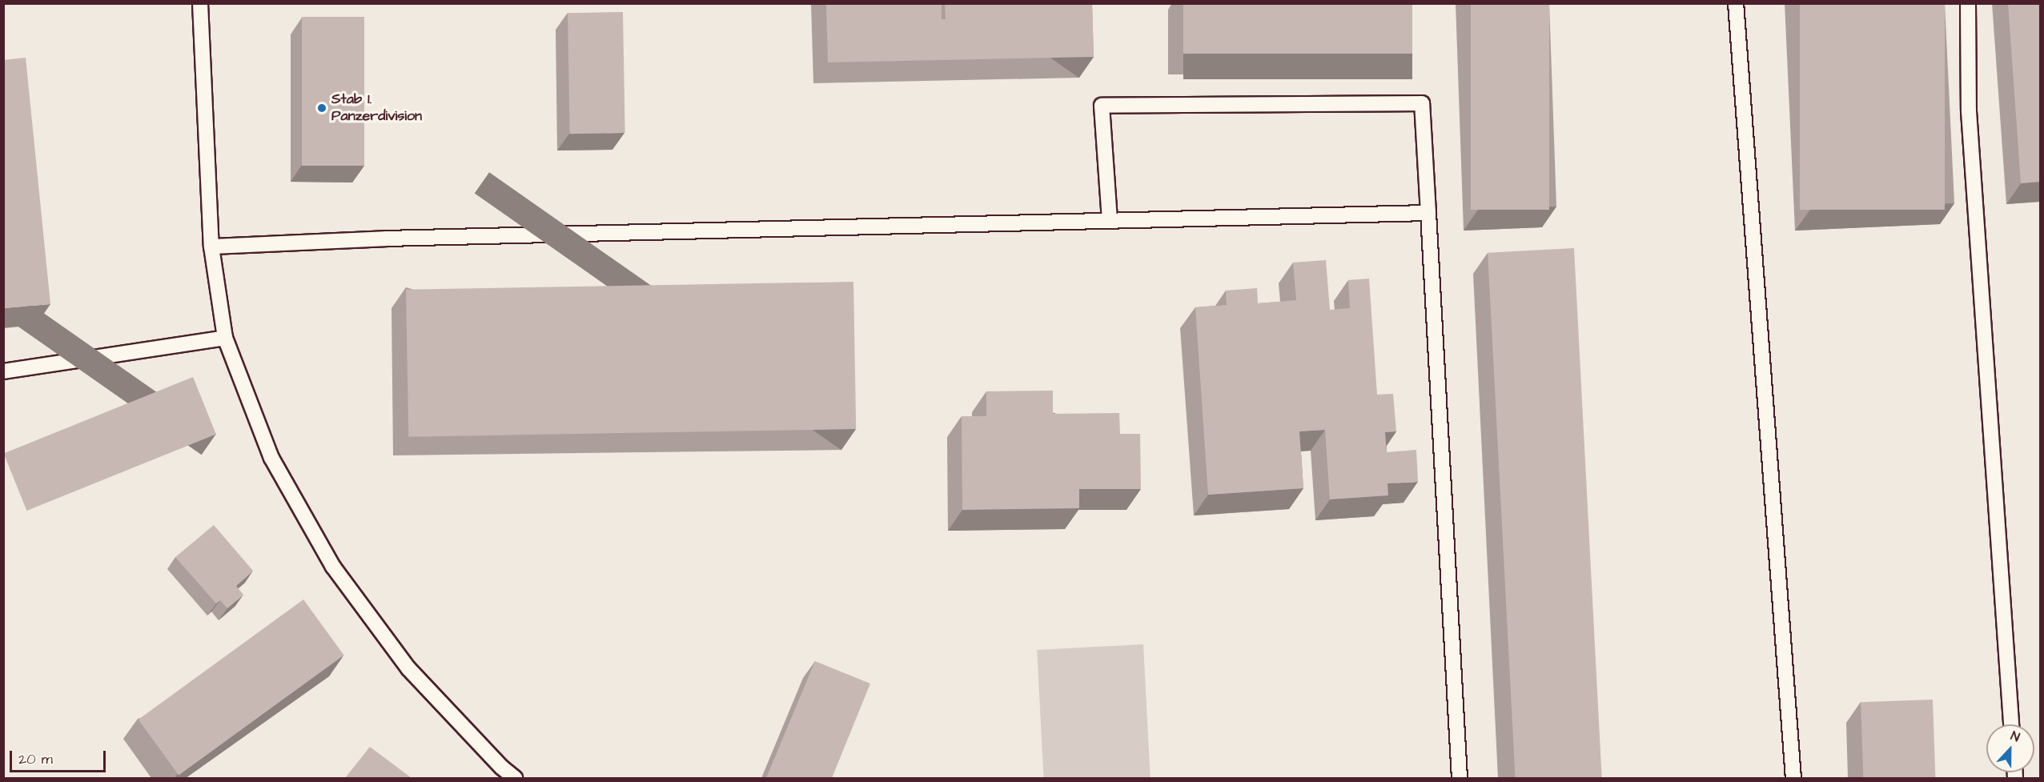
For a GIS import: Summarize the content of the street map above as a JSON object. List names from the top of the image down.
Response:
{
  "places": ["Stab 1. Panzerdivision"],
  "scale_bar": "20 m",
  "north": "top"
}
